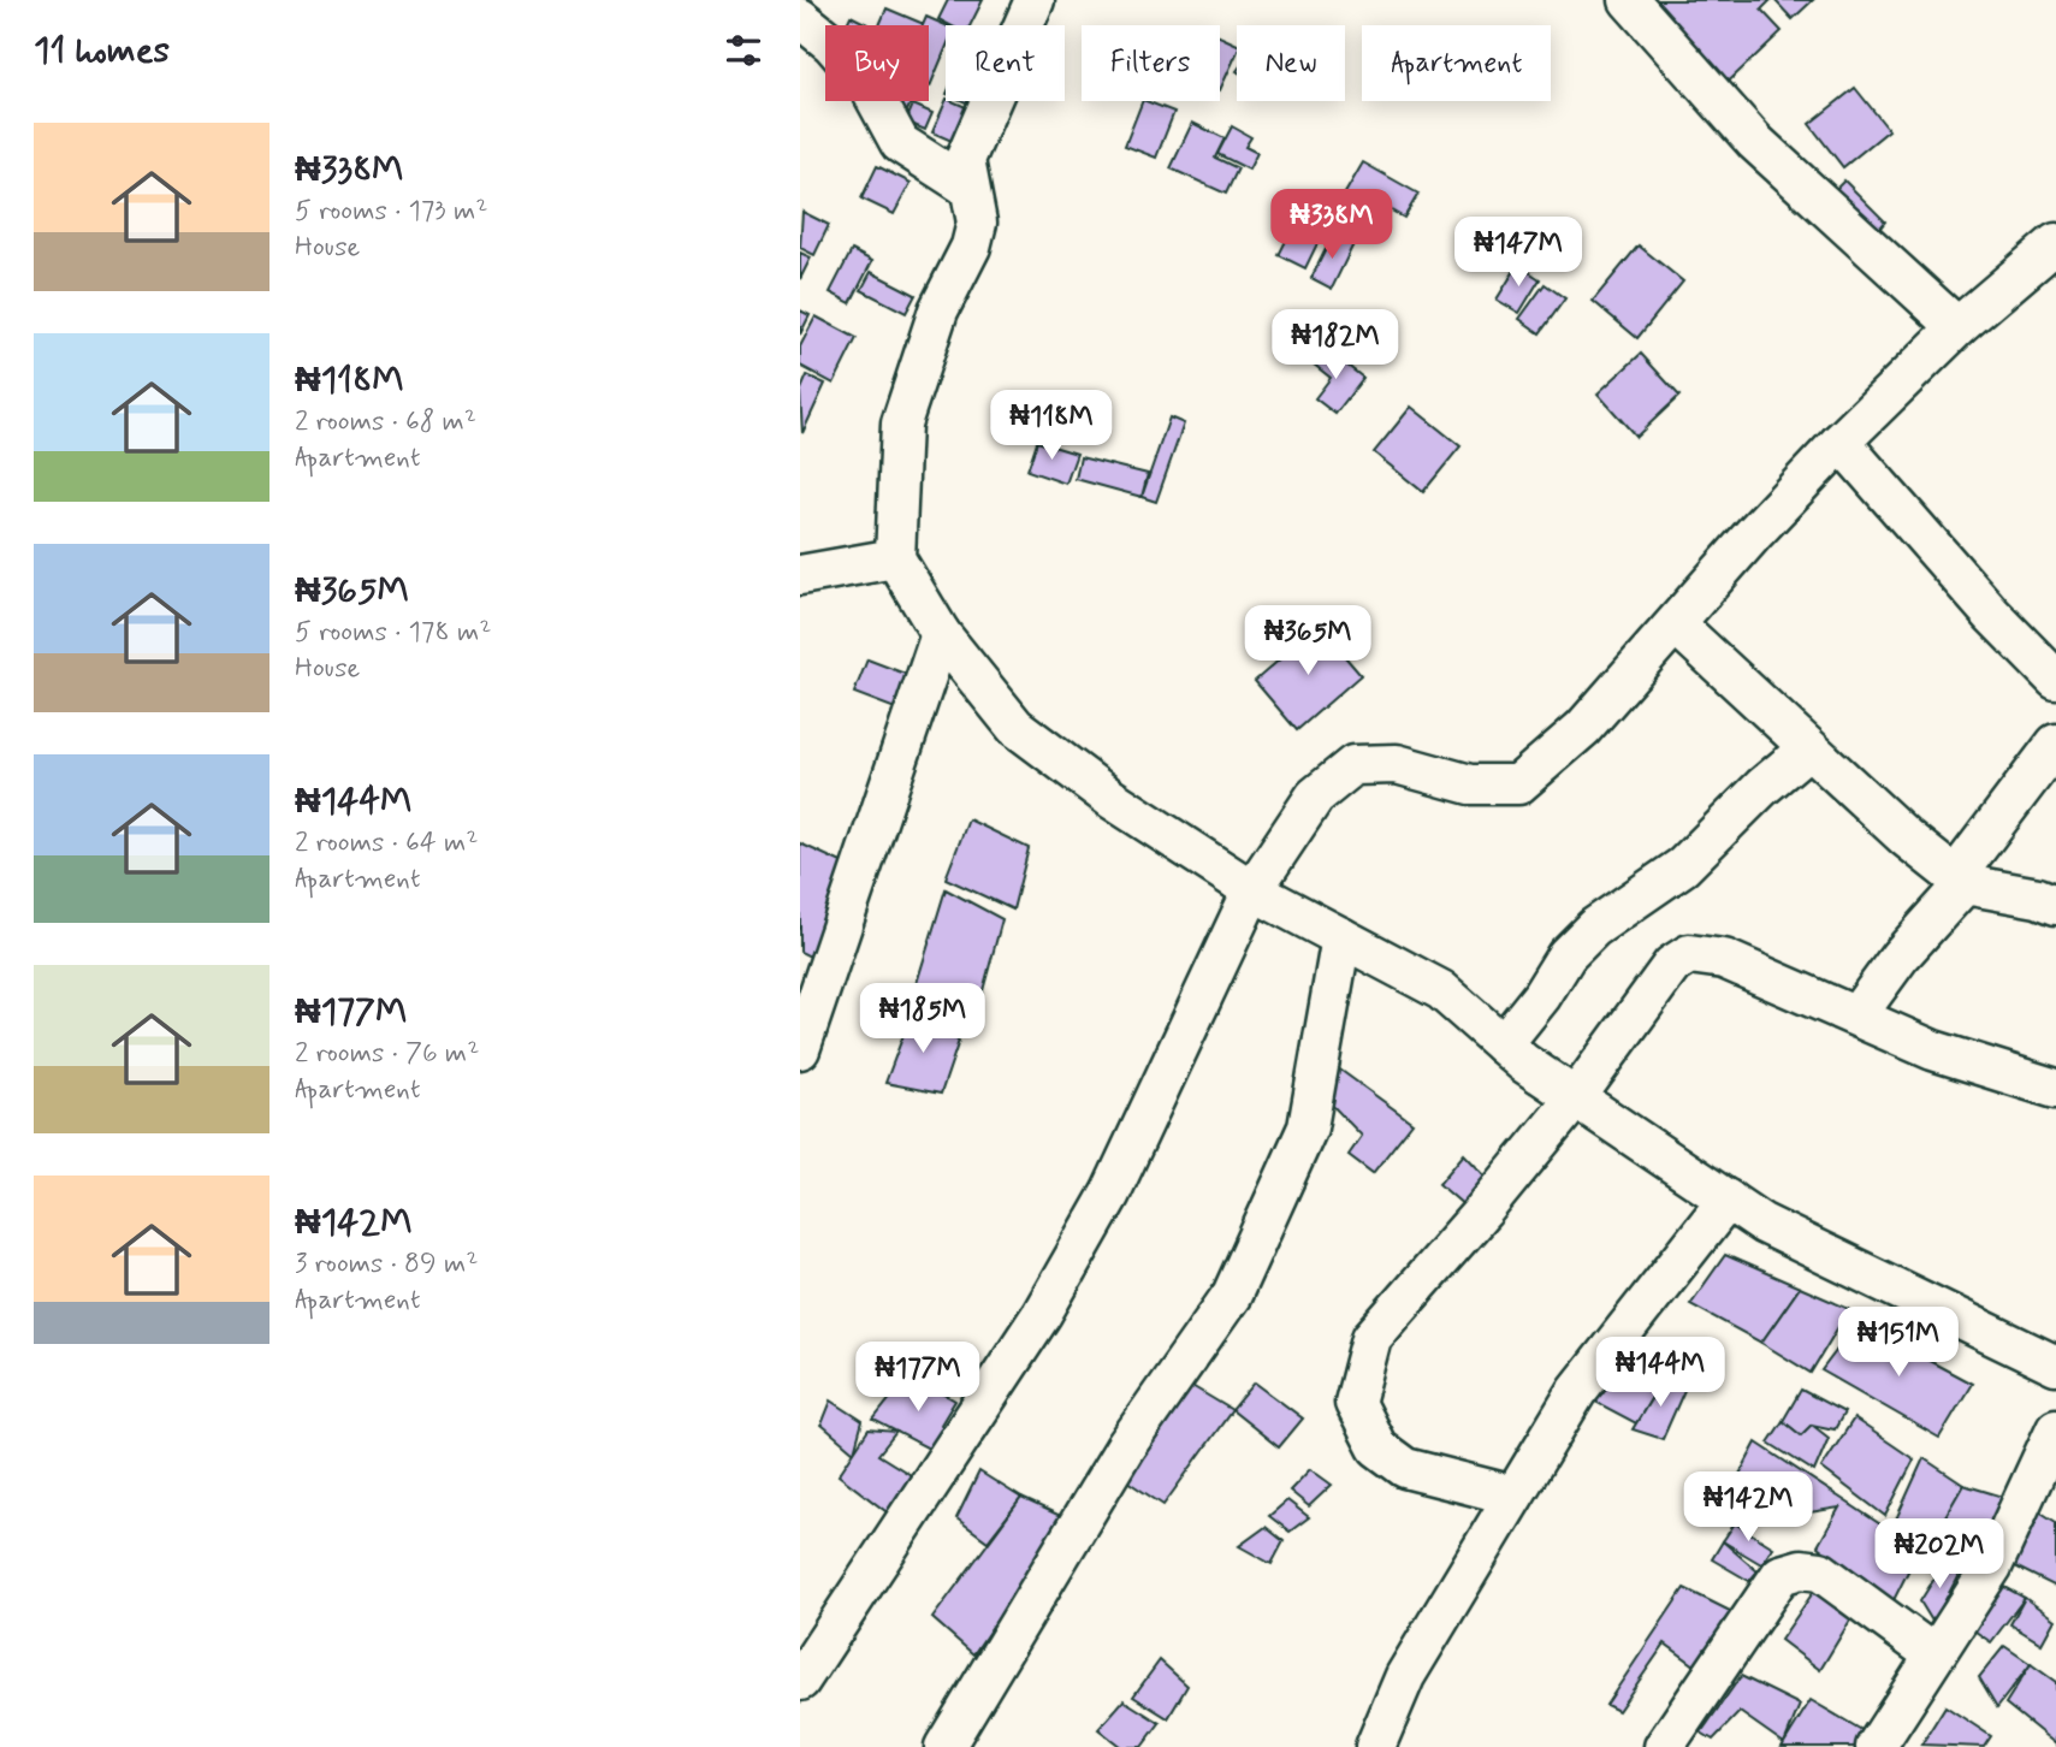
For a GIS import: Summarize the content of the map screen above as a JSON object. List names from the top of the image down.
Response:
{
  "page": {
    "heading": "11 homes",
    "chip": [
      "Buy",
      "Rent",
      "Filters",
      "New",
      "Apartment"
    ],
    "list": [
      {
        "name": "₦338M",
        "note": "5 rooms · 173 m² · House"
      },
      {
        "name": "₦118M",
        "note": "2 rooms · 68 m² · Apartment"
      },
      {
        "name": "₦365M",
        "note": "5 rooms · 178 m² · House"
      },
      {
        "name": "₦144M",
        "note": "2 rooms · 64 m² · Apartment"
      },
      {
        "name": "₦177M",
        "note": "2 rooms · 76 m² · Apartment"
      },
      {
        "name": "₦142M",
        "note": "3 rooms · 89 m² · Apartment"
      }
    ],
    "price": [
      "₦338M",
      "₦147M",
      "₦182M",
      "₦118M",
      "₦365M",
      "₦185M",
      "₦151M",
      "₦144M",
      "₦177M",
      "₦142M",
      "₦202M"
    ]
  }
}
